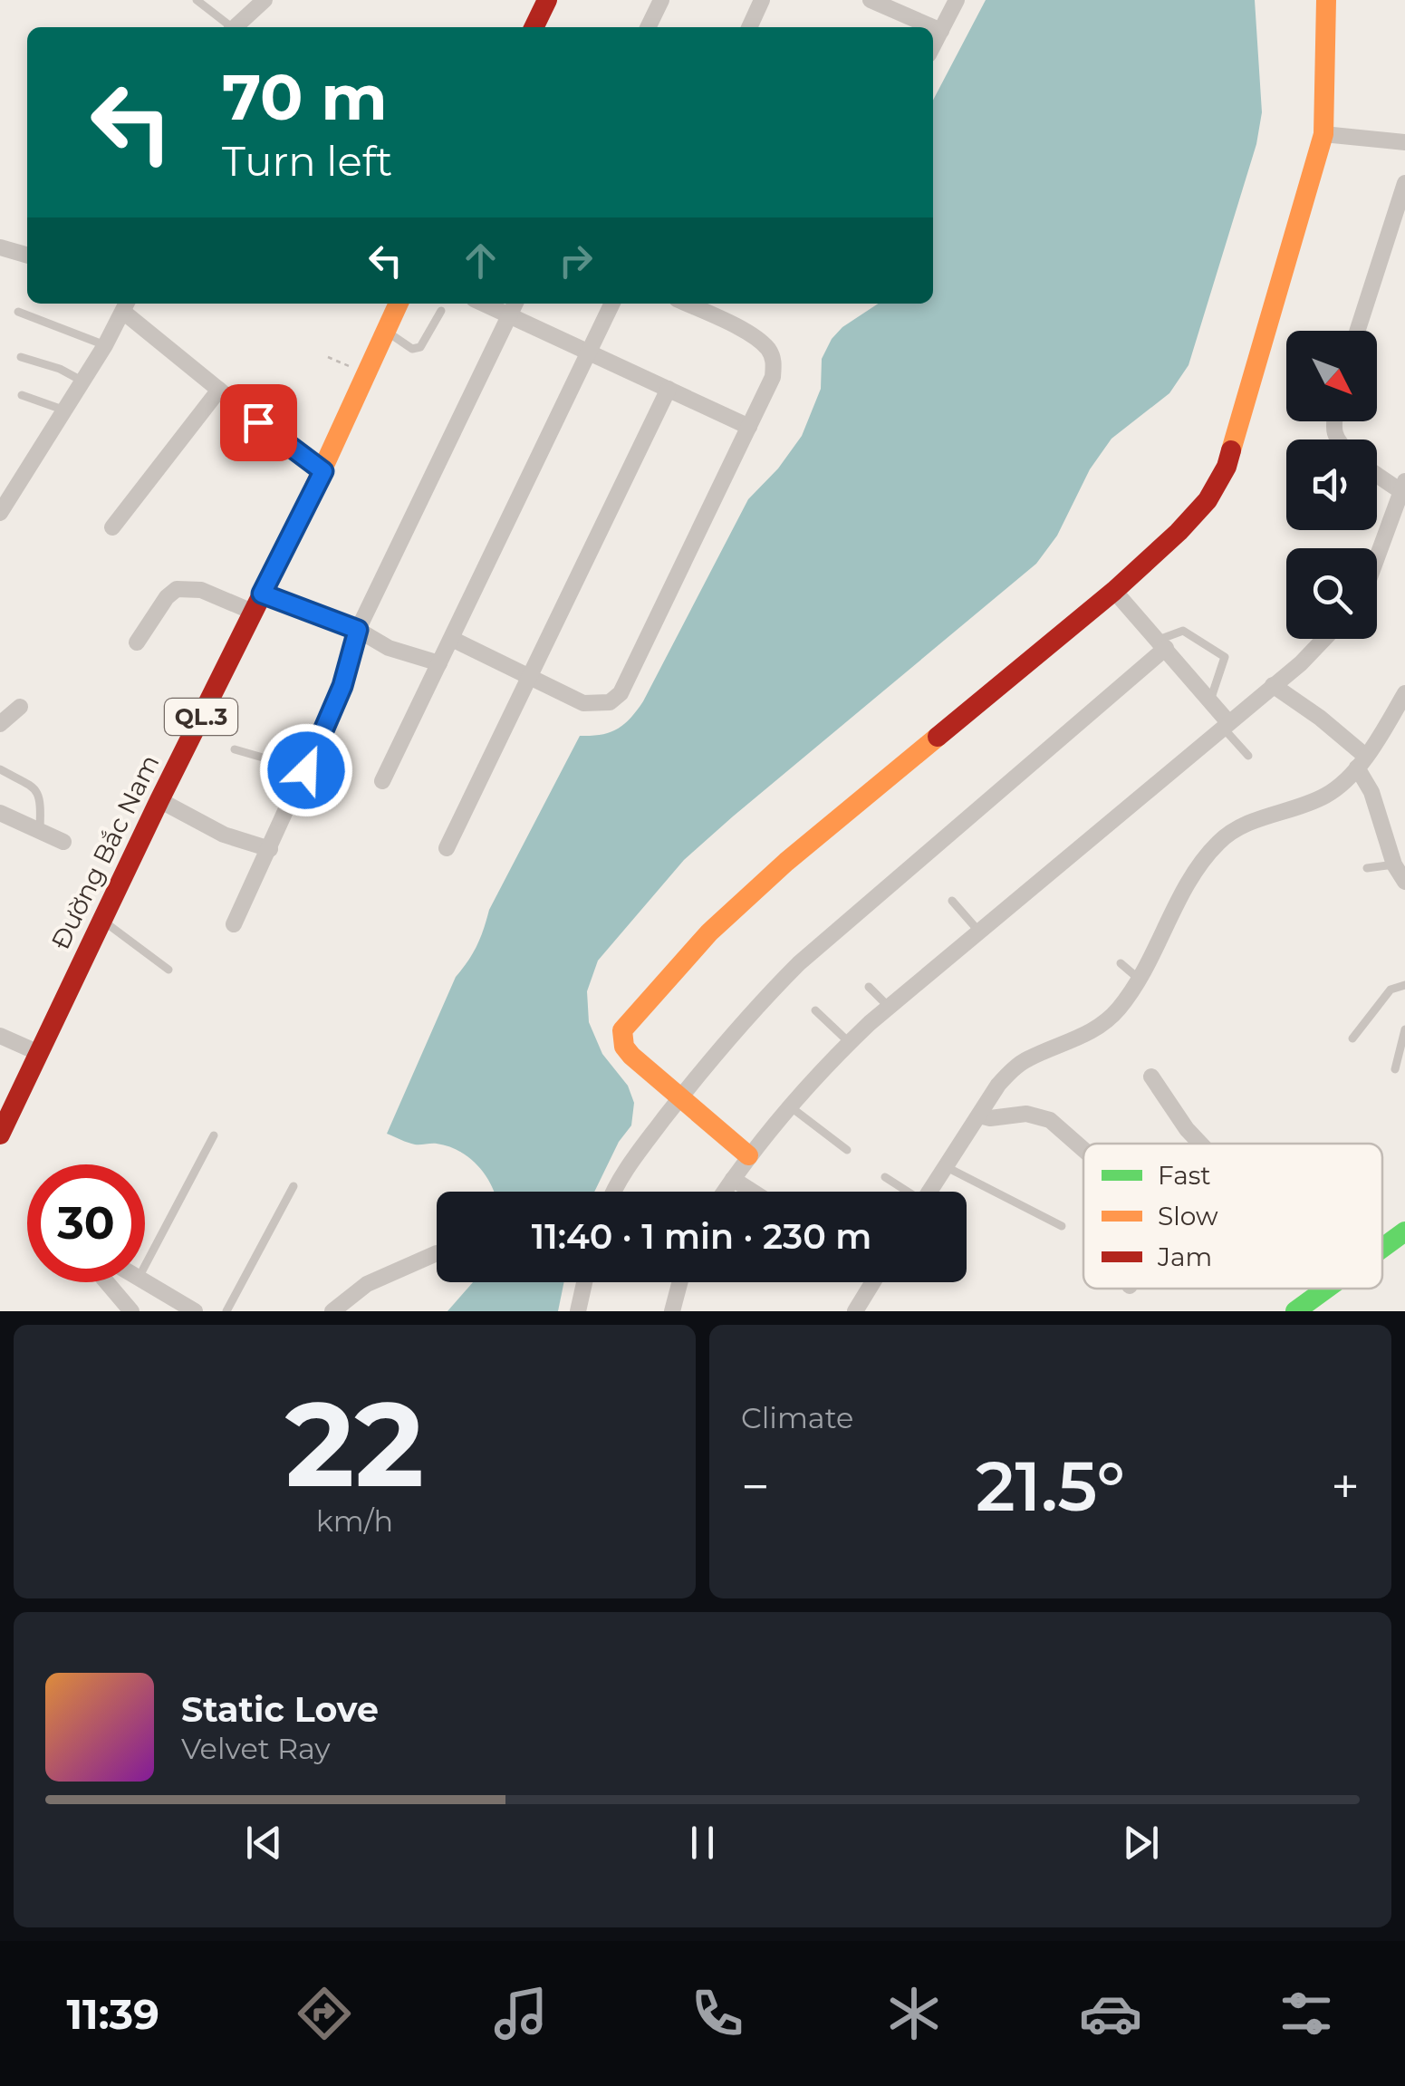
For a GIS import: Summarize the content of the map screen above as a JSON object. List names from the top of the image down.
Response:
{
  "streets": {
    "main road": ["QL.3", "Đường Bắc Nam"]
  },
  "legend": ["Fast", "Slow", "Jam"],
  "north": "bottom right",
  "page": {
    "turn": ["70 m", "Turn left"],
    "limit": "30",
    "trip": "11:40 · 1 min · 230 m",
    "tile": [
      ["22", "km/h"],
      "Climate"
    ],
    "heat": ["−", "21.5°", "+"],
    "song": ["Static Love", "Velvet Ray"],
    "tabs": "11:39"
  }
}
